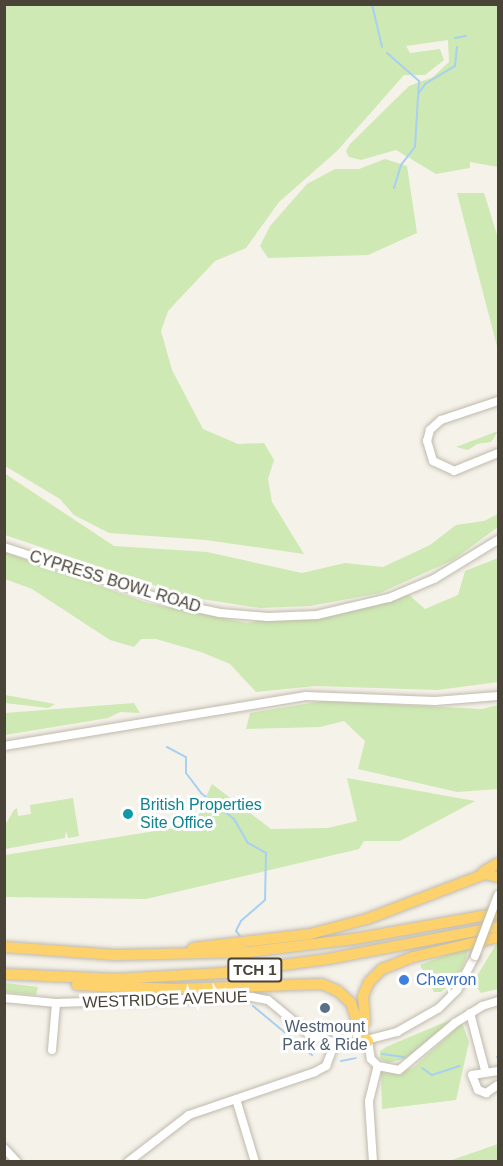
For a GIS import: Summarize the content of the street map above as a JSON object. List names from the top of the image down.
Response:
{
  "streets": {
    "highway": ["TCH 1"],
    "street": ["CYPRESS BOWL ROAD", "WESTRIDGE AVENUE"]
  },
  "places": ["British Properties Site Office", "Chevron", "Westmount Park & Ride"]
}
